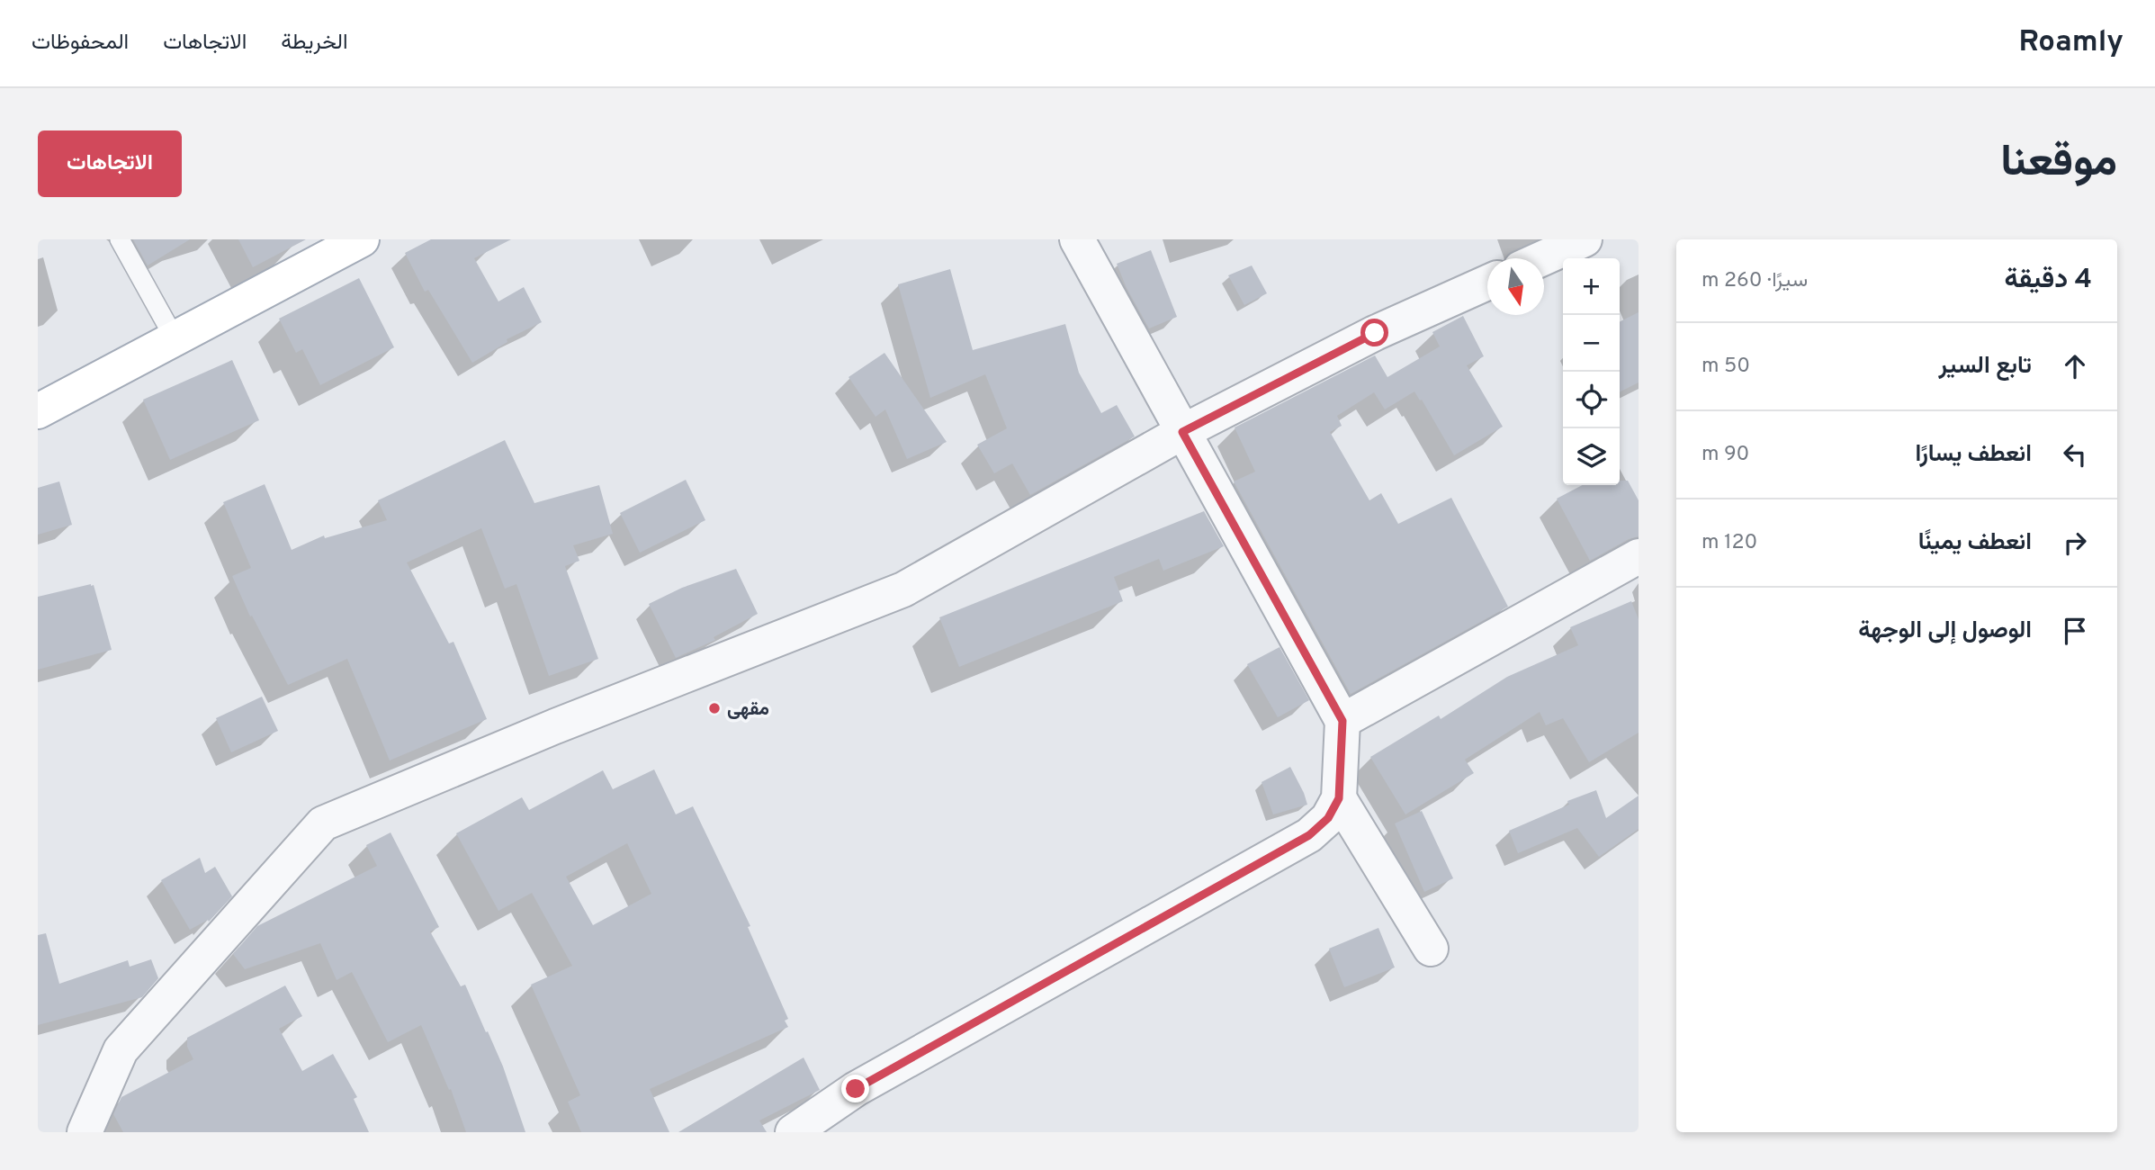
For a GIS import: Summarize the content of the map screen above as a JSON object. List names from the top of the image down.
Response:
{
  "places": ["مقهى"],
  "north": "bottom",
  "page": {
    "header": "Roamly",
    "nav": ["الخريطة", "الاتجاهات", "المحفوظات"],
    "title": "موقعنا",
    "buttons": "الاتجاهات",
    "heading": ["4 دقيقة", "سيرًا · 260 m"],
    "map_buttons": ["+", "−"],
    "list": [
      ["تابع السير", "50 m"],
      ["انعطف يسارًا", "90 m"],
      ["انعطف يمينًا", "120 m"],
      "الوصول إلى الوجهة"
    ]
  }
}
